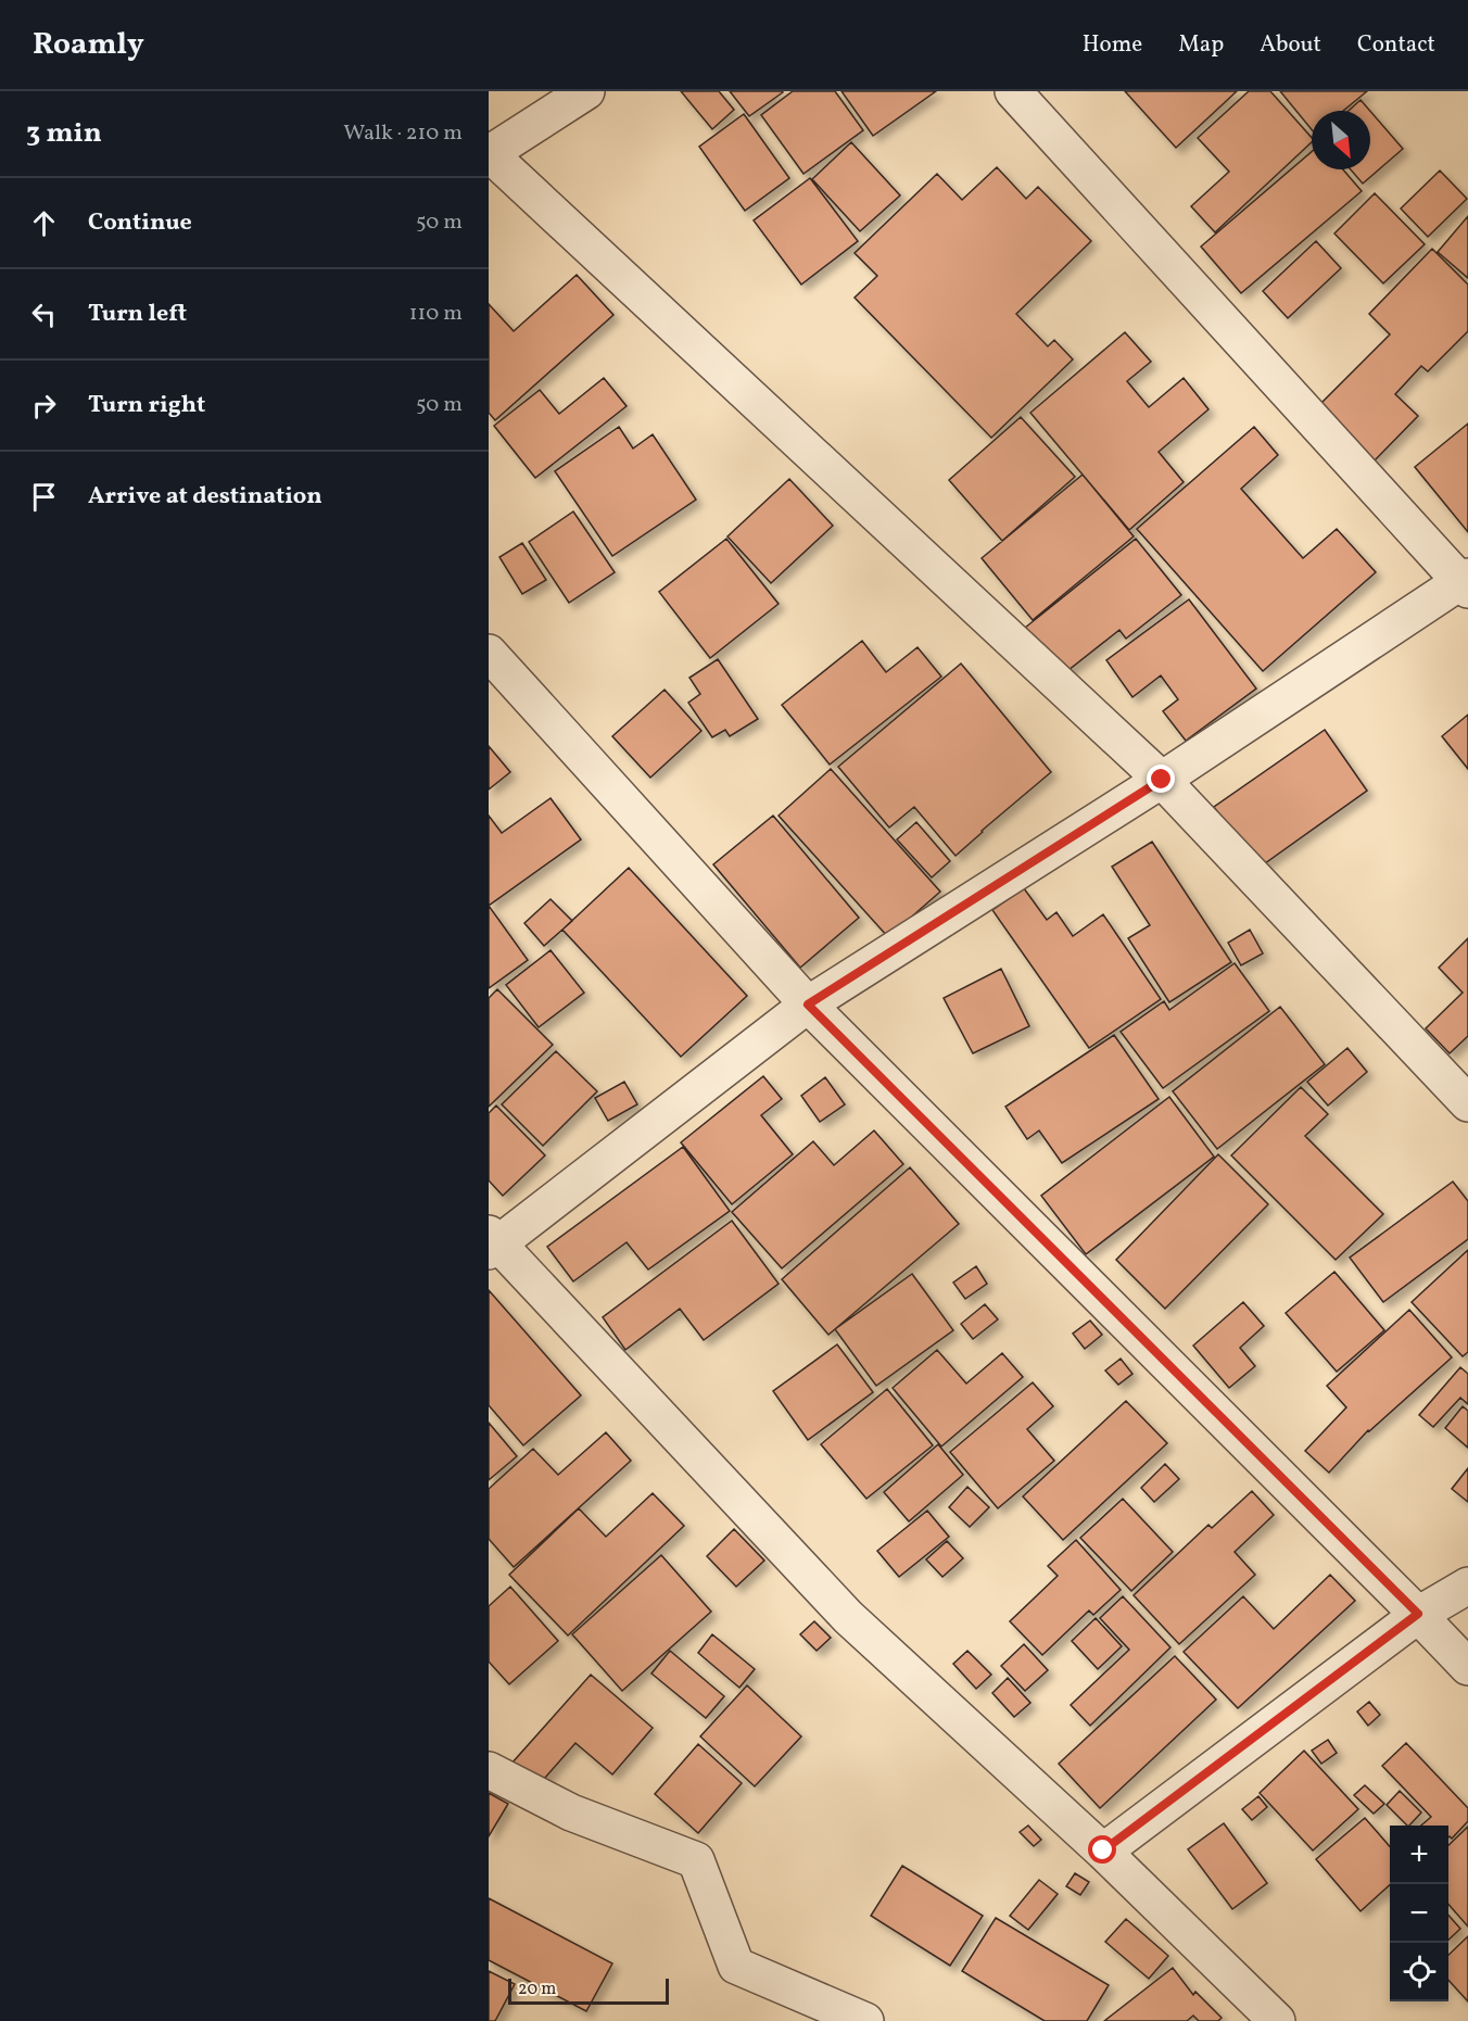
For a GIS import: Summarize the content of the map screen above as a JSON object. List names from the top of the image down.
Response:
{
  "scale_bar": "20 m",
  "north": "bottom right",
  "page": {
    "header": "Roamly",
    "nav": [
      "Home",
      "Map",
      "About",
      "Contact"
    ],
    "heading": ["3 min", "Walk · 210 m"],
    "list": [
      ["Continue", "50 m"],
      ["Turn left", "110 m"],
      ["Turn right", "50 m"],
      "Arrive at destination"
    ],
    "map_buttons": ["+", "−"],
    "scale": "20 m"
  }
}
